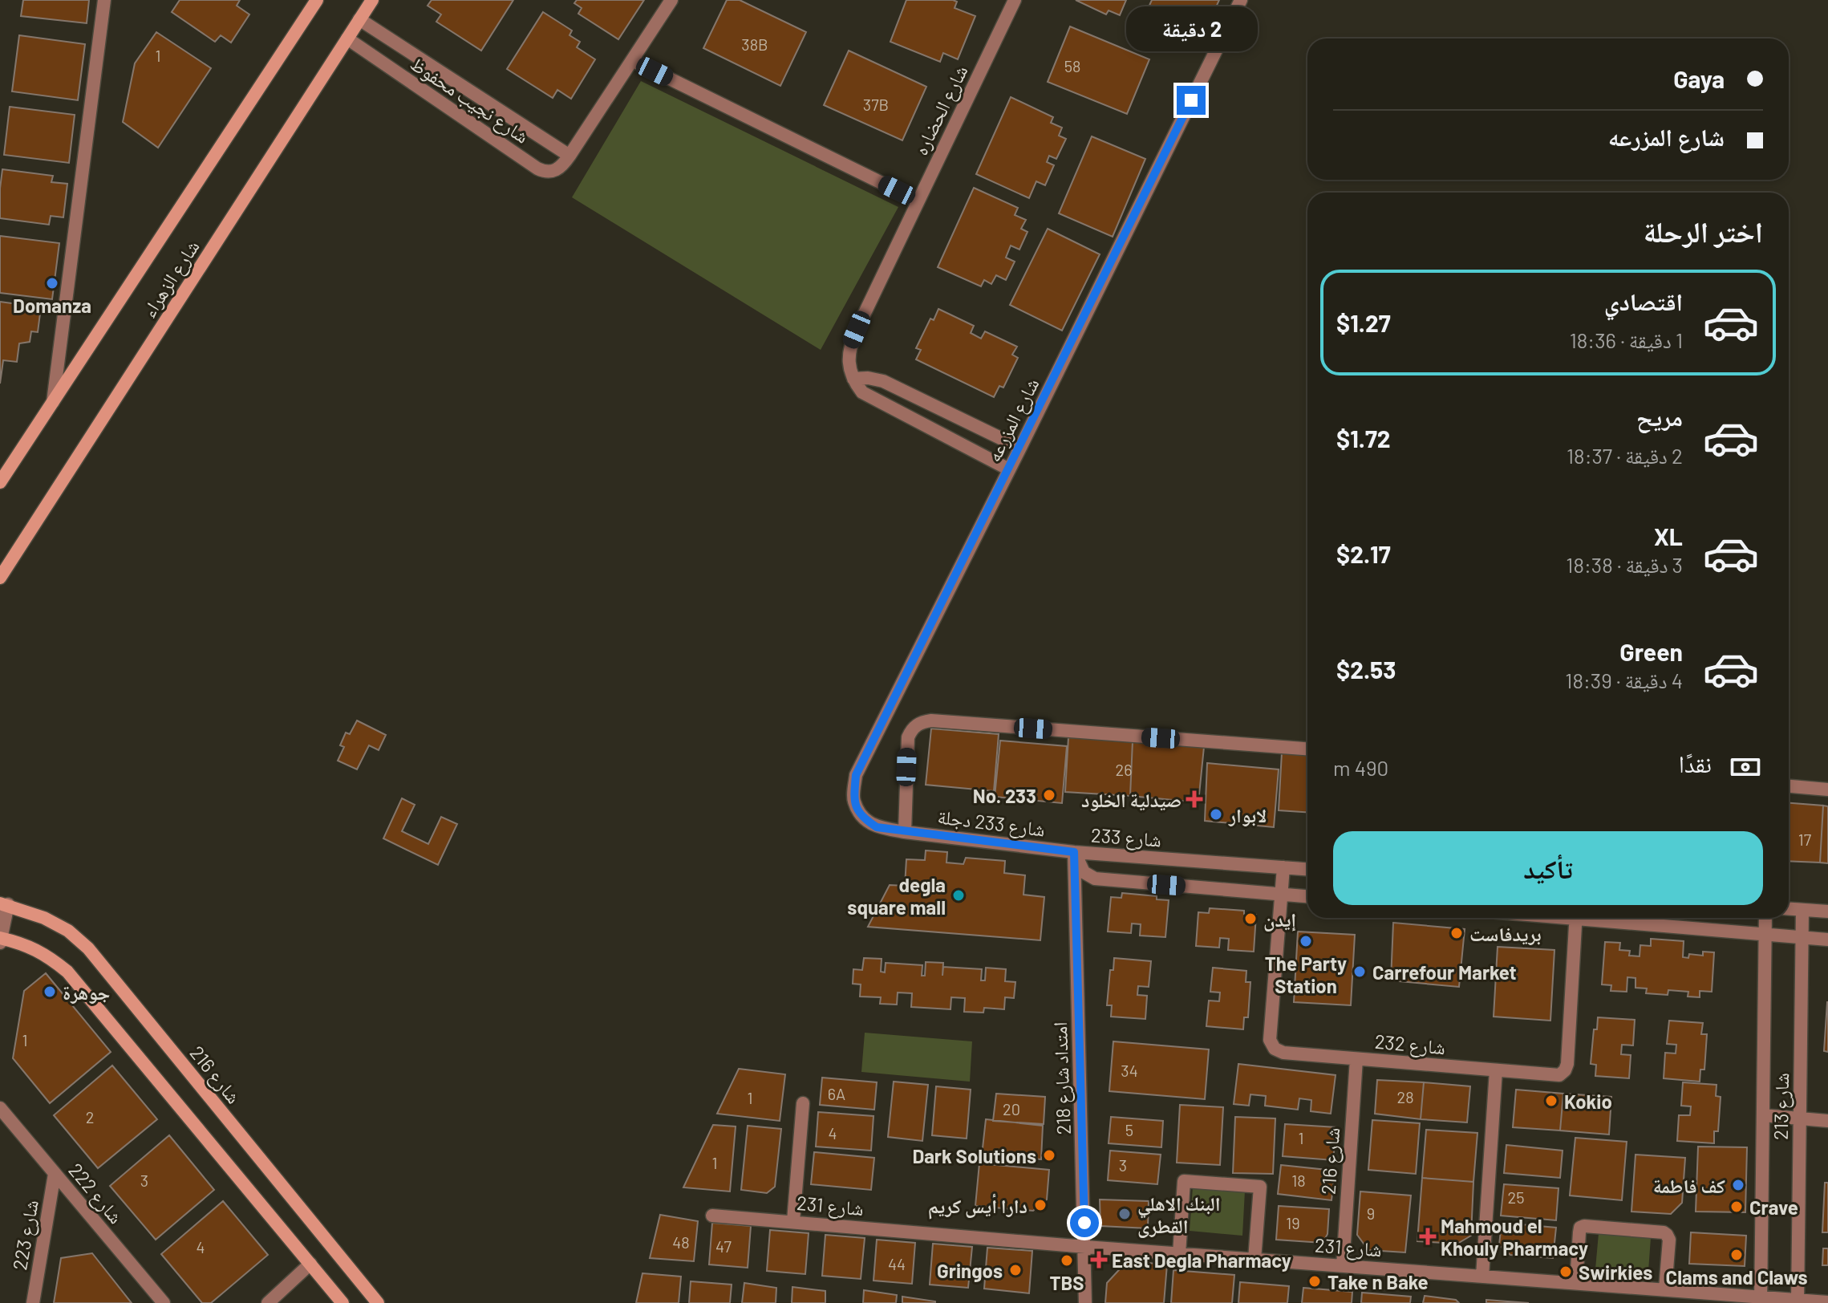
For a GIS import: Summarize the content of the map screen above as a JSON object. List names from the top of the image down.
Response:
{
  "streets": {
    "main road": ["شارع الزهراء", "شارع 216"],
    "street": [
      "شارع نجيب محفوظ",
      "شارع الحضاره",
      "شارع المزرعه",
      "شارع 233 دجلة",
      "شارع 233",
      "شارع 232",
      "امتداد شارع 218",
      "شارع 213",
      "شارع 222",
      "شارع 231",
      "شارع 223"
    ]
  },
  "crossings": [
    ["شارع نجيب محفوظ", "شارع الزهراء"],
    ["شارع المزرعه", "شارع 233 دجلة"],
    ["شارع 233 دجلة", "شارع 233"],
    ["شارع 233 دجلة", "امتداد شارع 218"],
    ["شارع 233", "شارع 232"],
    ["شارع 233", "امتداد شارع 218"],
    ["شارع 232", "شارع 216"],
    ["شارع 216", "شارع 231"],
    ["امتداد شارع 218", "شارع 231"],
    ["شارع 213", "شارع 231"],
    ["شارع 222", "شارع 223"]
  ],
  "places": {
    "other": [
      "Domanza",
      "No. 233",
      "لابوار",
      "degla square mall",
      "إيدن",
      "بريدفاست",
      "The Party Station",
      "Carrefour Market",
      "جوهرة",
      "Kokio",
      "Dark Solutions",
      "كف فاطمة",
      "دارا أيس كريم",
      "Crave",
      "البنك الاهلي القطرى",
      "Clams and Claws",
      "TBS",
      "Gringos",
      "Swirkies",
      "Take n Bake"
    ],
    "health": ["صيدلية الخلود", "Mahmoud el Khouly Pharmacy", "East Degla Pharmacy"]
  },
  "house_numbers": [
    "38B",
    "1",
    "58",
    "37B",
    "26",
    "17",
    "1",
    "34",
    "6A",
    "28",
    "1",
    "20",
    "2",
    "5",
    "4",
    "1",
    "1",
    "3",
    "3",
    "18",
    "25",
    "9",
    "19",
    "48",
    "47",
    "4",
    "44"
  ],
  "page": {
    "bubble": "2 دقيقة",
    "banner": ["Gaya", "شارع المزرعه"],
    "heading": "اختر الرحلة",
    "list": [
      {
        "name": "اقتصادي",
        "note": "1 دقيقة · 18:36",
        "value": "$1.27"
      },
      {
        "name": "مريح",
        "note": "2 دقيقة · 18:37",
        "value": "$1.72"
      },
      {
        "name": "XL",
        "note": "3 دقيقة · 18:38",
        "value": "$2.17"
      },
      {
        "name": "Green",
        "note": "4 دقيقة · 18:39",
        "value": "$2.53"
      }
    ],
    "pay": ["نقدًا", "490 m"],
    "buttons": "تأكيد"
  }
}
